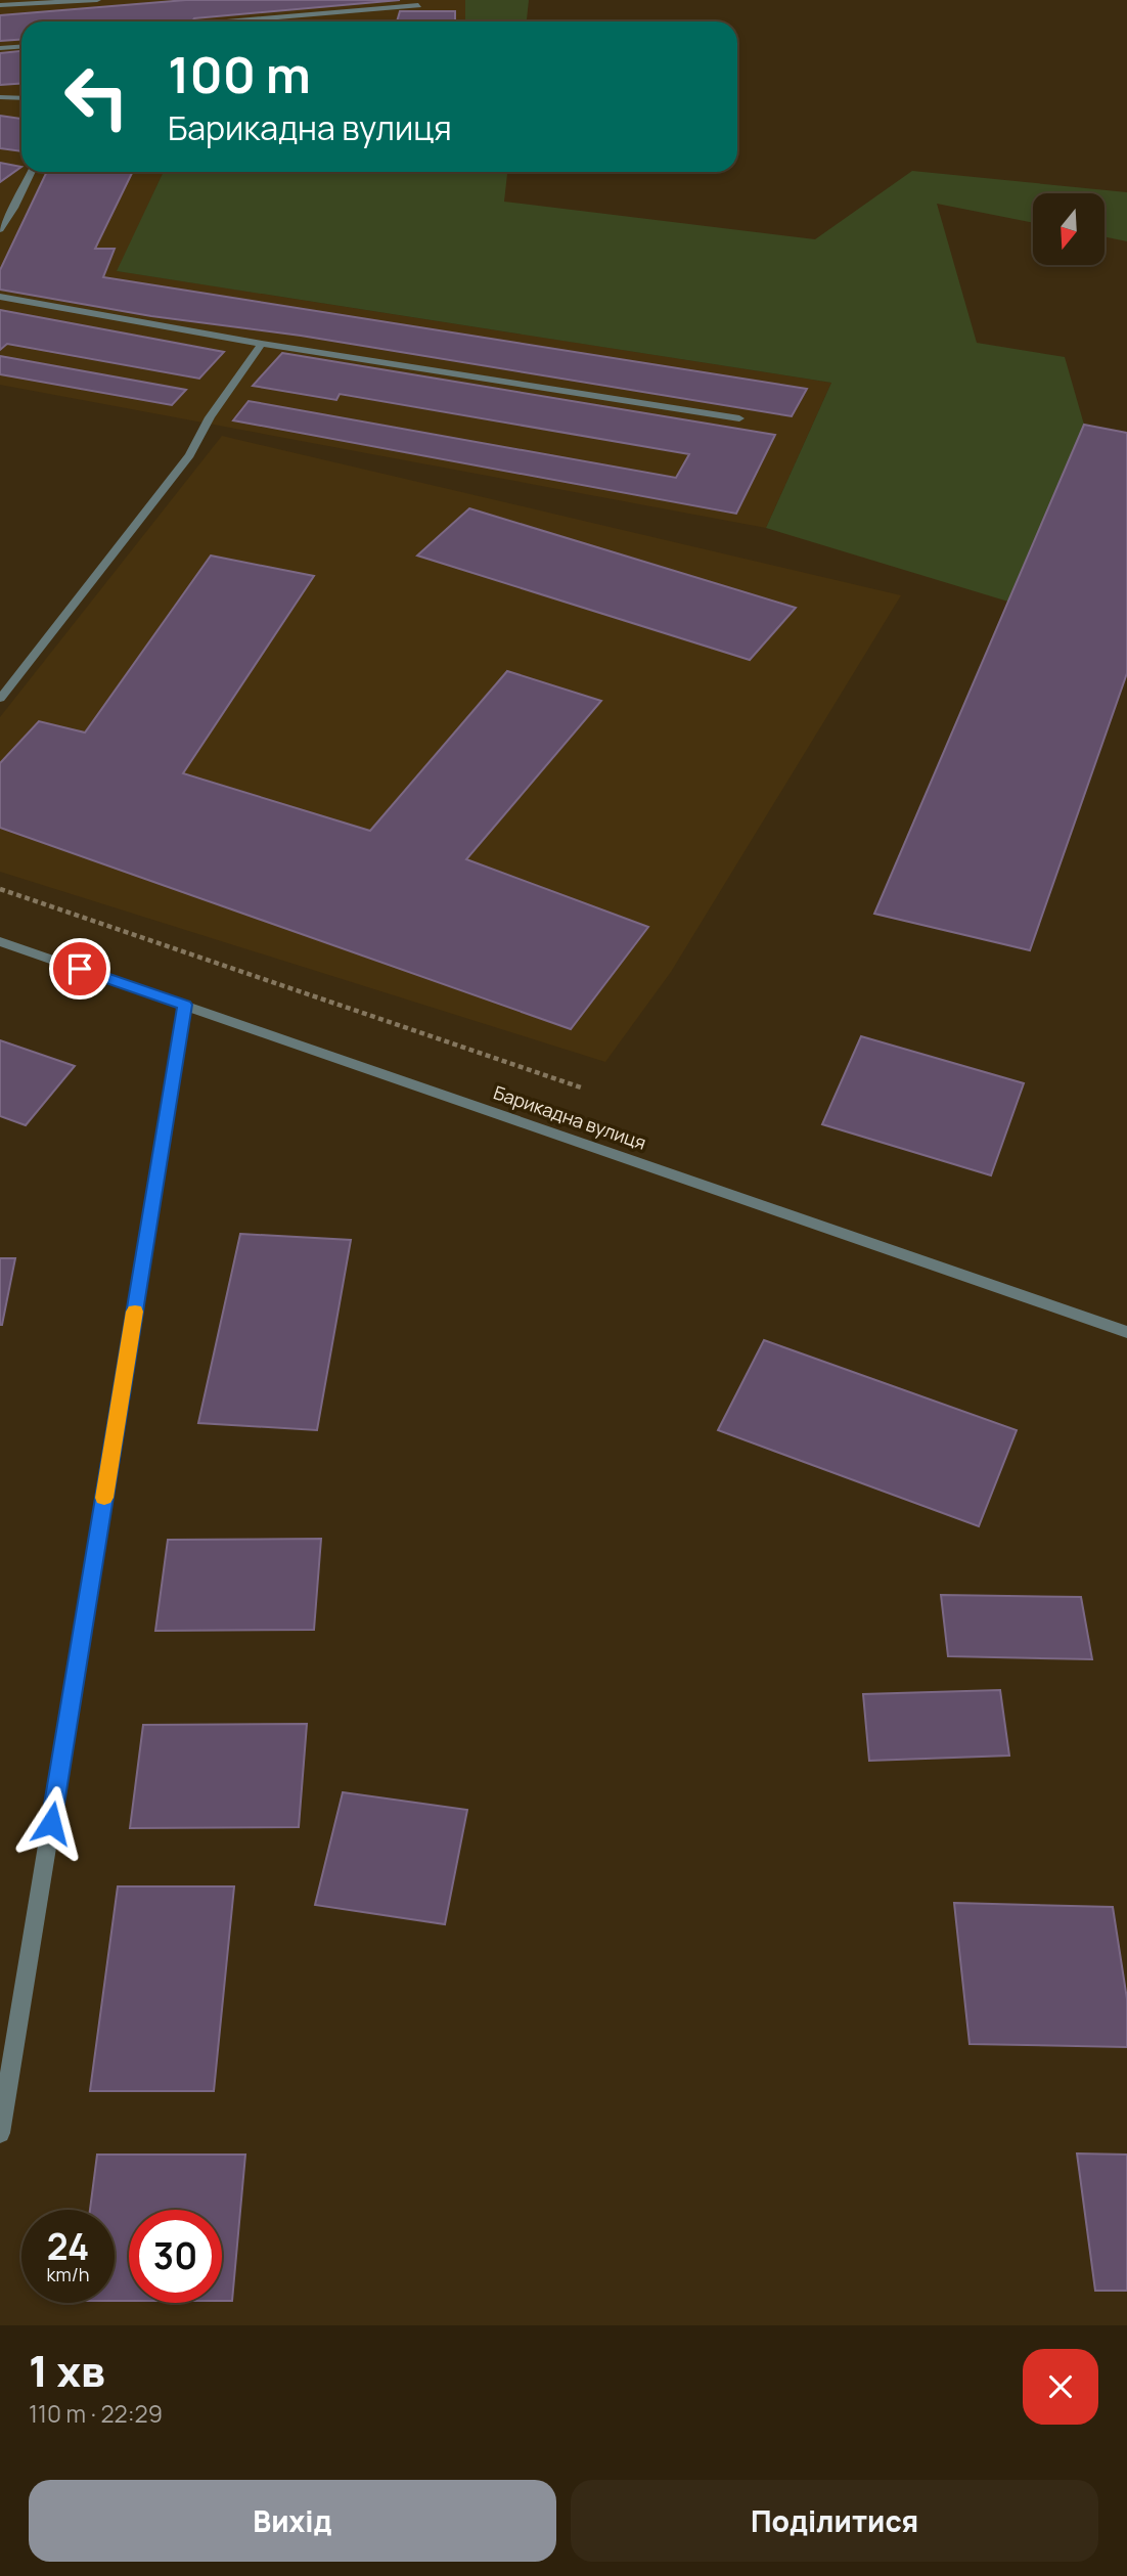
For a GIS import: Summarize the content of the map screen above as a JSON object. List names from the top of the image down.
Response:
{
  "streets": {
    "street": ["Барикадна вулиця"]
  },
  "north": "bottom",
  "page": {
    "turn": ["100 m", "Барикадна вулиця"],
    "speed": "24 km/h",
    "limit": "30",
    "heading": ["1 хв", "110 m · 22:29"],
    "buttons": ["Вихід", "Поділитися"]
  }
}
